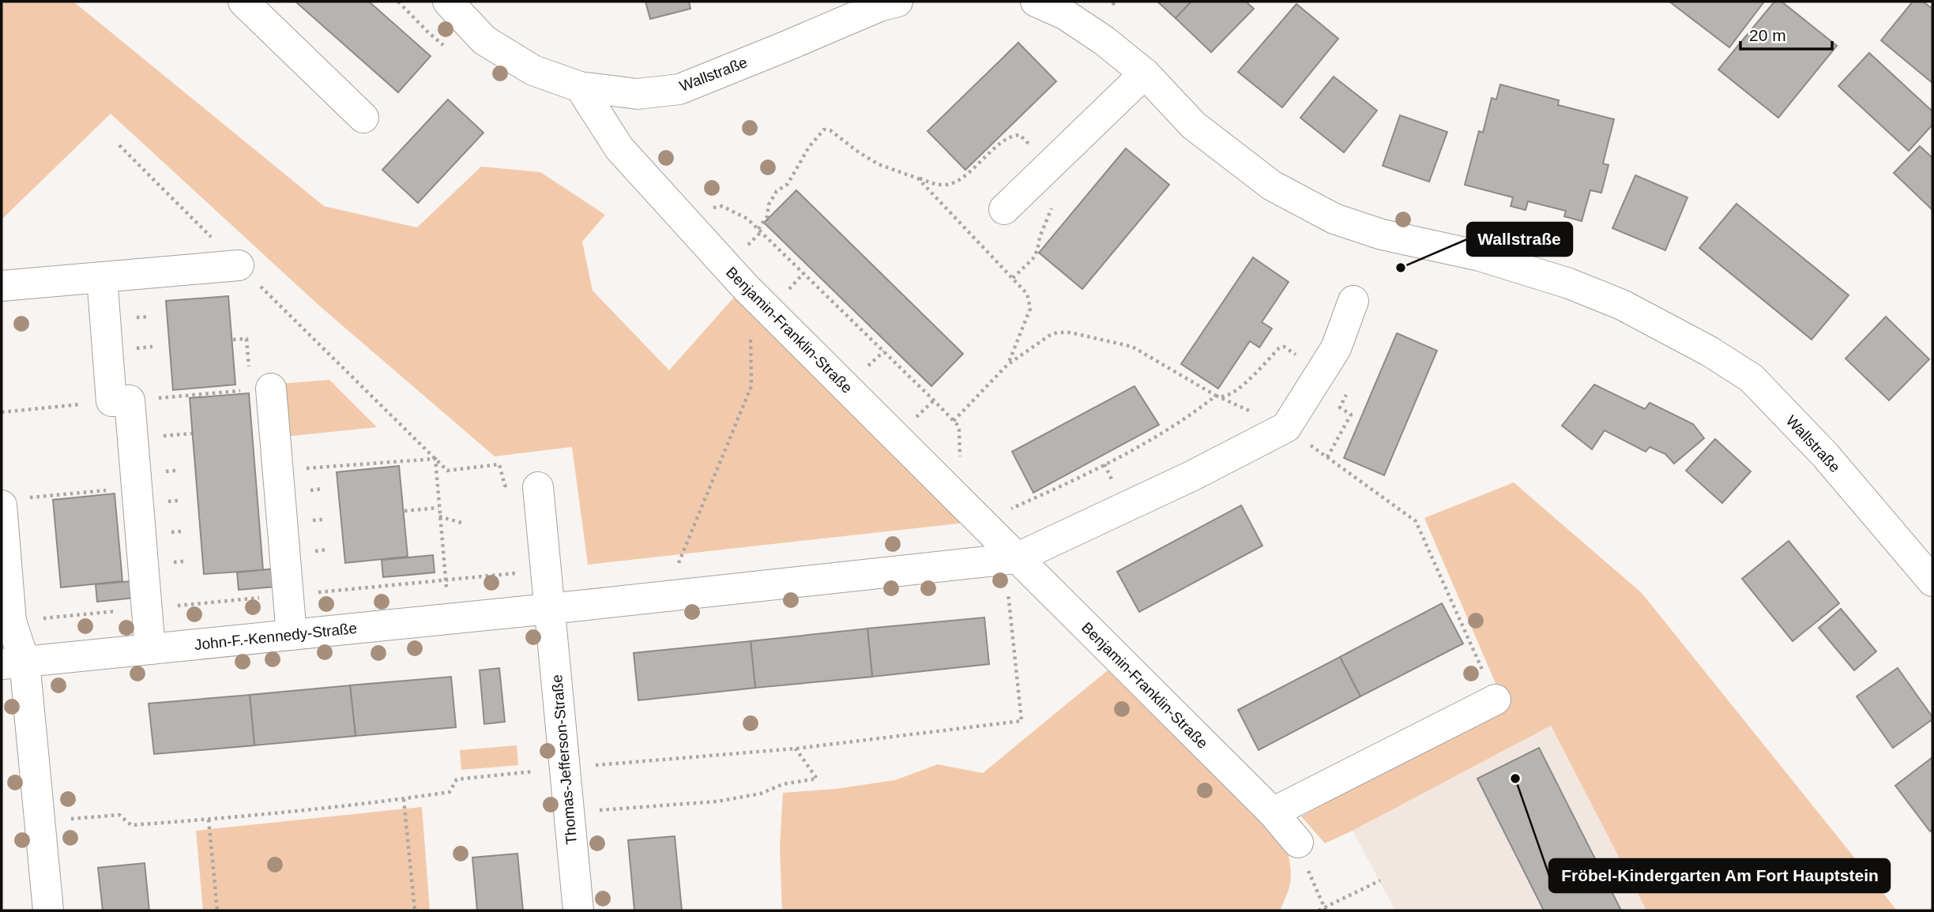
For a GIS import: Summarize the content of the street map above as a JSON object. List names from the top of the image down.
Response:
{
  "streets": {
    "street": [
      "Wallstraße",
      "Benjamin-Franklin-Straße",
      "John-F.-Kennedy-Straße",
      "Thomas-Jefferson-Straße"
    ]
  },
  "crossings": [
    ["Wallstraße", "Benjamin-Franklin-Straße"],
    ["John-F.-Kennedy-Straße", "Thomas-Jefferson-Straße"]
  ],
  "places": ["Wallstraße", "Fröbel-Kindergarten Am Fort Hauptstein"],
  "scale_bar": "20 m"
}
